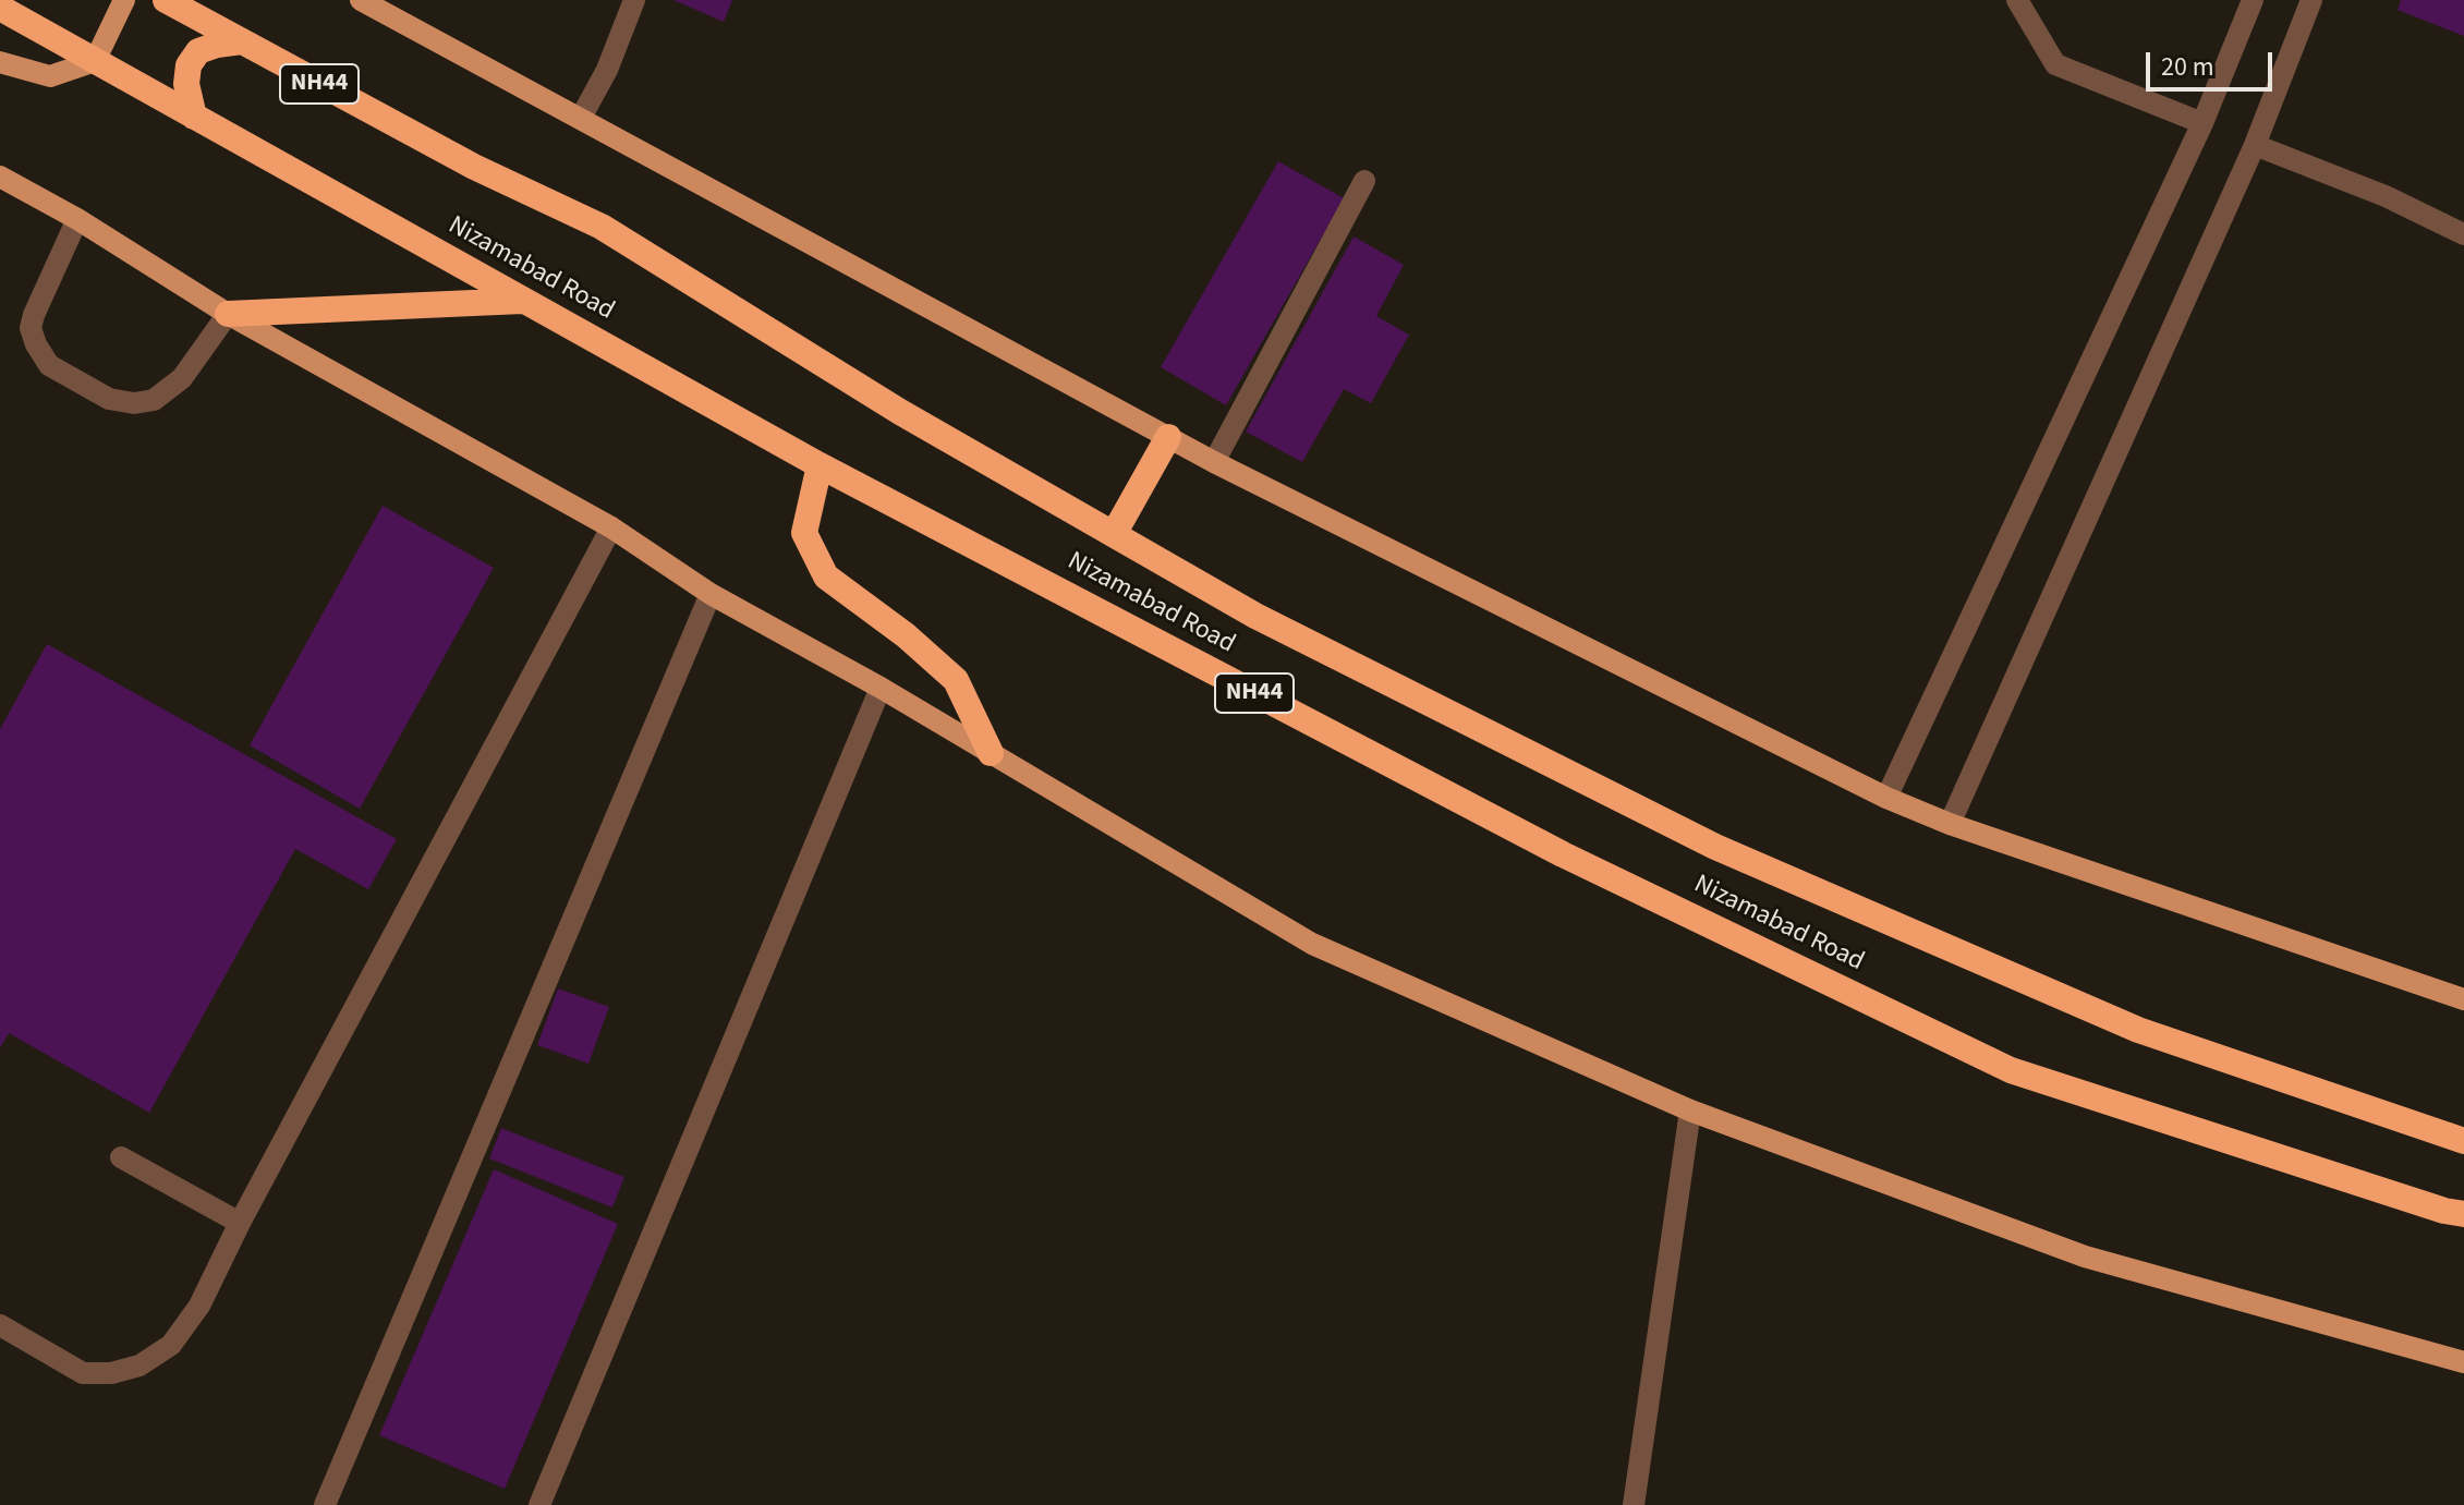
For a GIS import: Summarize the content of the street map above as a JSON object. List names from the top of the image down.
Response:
{
  "streets": {
    "highway": ["NH44", "Nizamabad Road"]
  },
  "scale_bar": "20 m"
}
